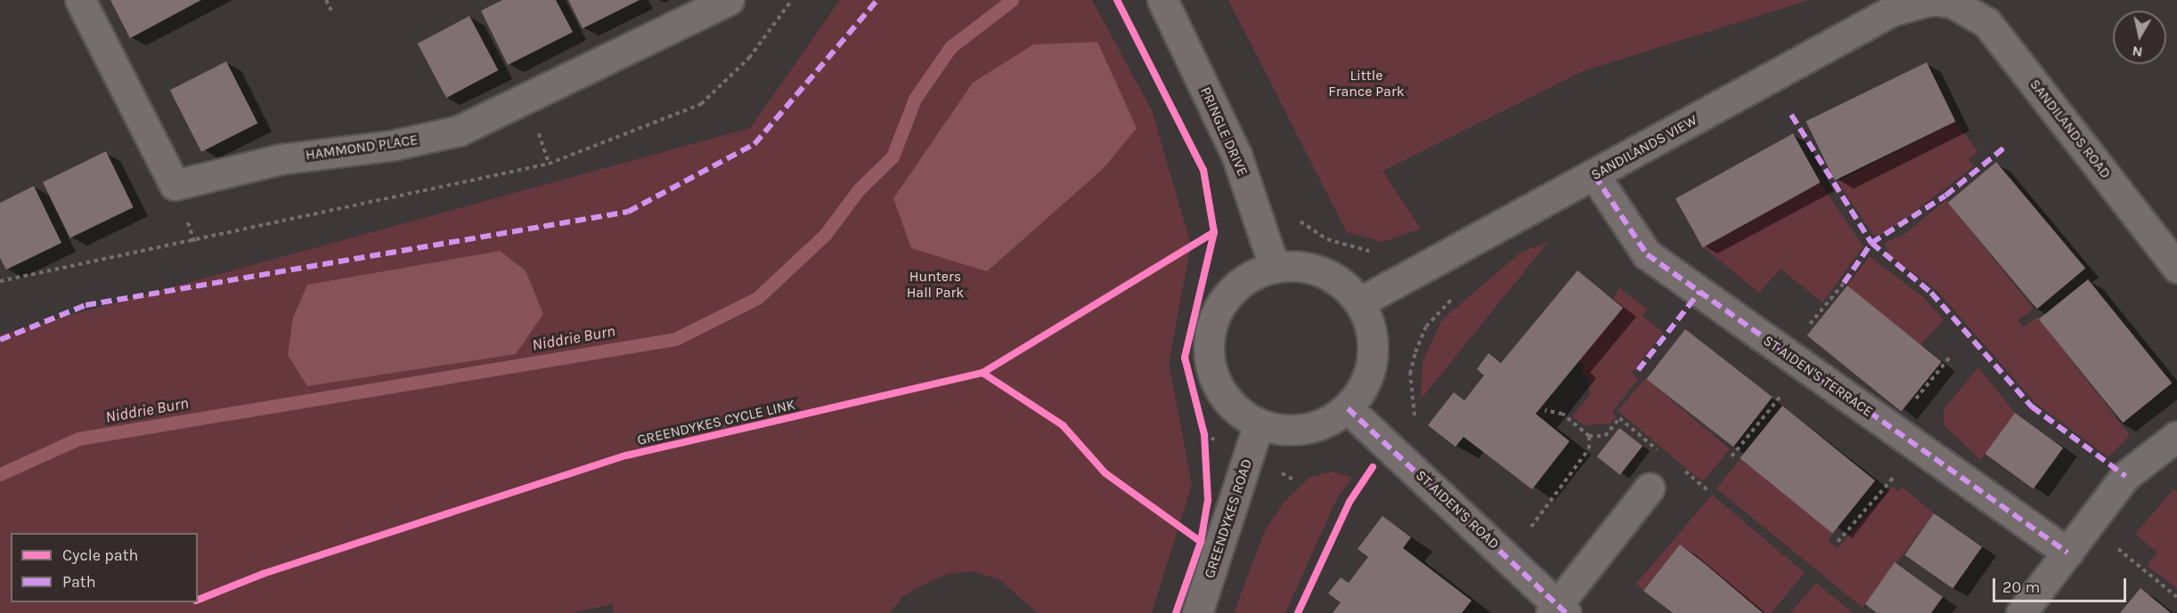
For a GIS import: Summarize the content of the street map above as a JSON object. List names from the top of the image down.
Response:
{
  "streets": {
    "street": [
      "SANDILANDS ROAD",
      "PRINGLE DRIVE",
      "HAMMOND PLACE",
      "SANDILANDS VIEW",
      "ST AIDEN'S TERRACE",
      "ST AIDEN'S ROAD",
      "GREENDYKES ROAD"
    ],
    "cycle path": ["GREENDYKES CYCLE LINK"]
  },
  "crossings": [
    ["SANDILANDS ROAD", "SANDILANDS VIEW"],
    ["PRINGLE DRIVE", "SANDILANDS VIEW"],
    ["PRINGLE DRIVE", "ST AIDEN'S ROAD"],
    ["PRINGLE DRIVE", "GREENDYKES ROAD"],
    ["SANDILANDS VIEW", "ST AIDEN'S TERRACE"],
    ["SANDILANDS VIEW", "ST AIDEN'S ROAD"],
    ["SANDILANDS VIEW", "GREENDYKES ROAD"],
    ["ST AIDEN'S ROAD", "GREENDYKES ROAD"]
  ],
  "water": ["Niddrie Burn"],
  "parks": ["Little France Park", "Hunters Hall Park"],
  "legend": ["Cycle path", "Path"],
  "scale_bar": "20 m",
  "north": "bottom"
}
